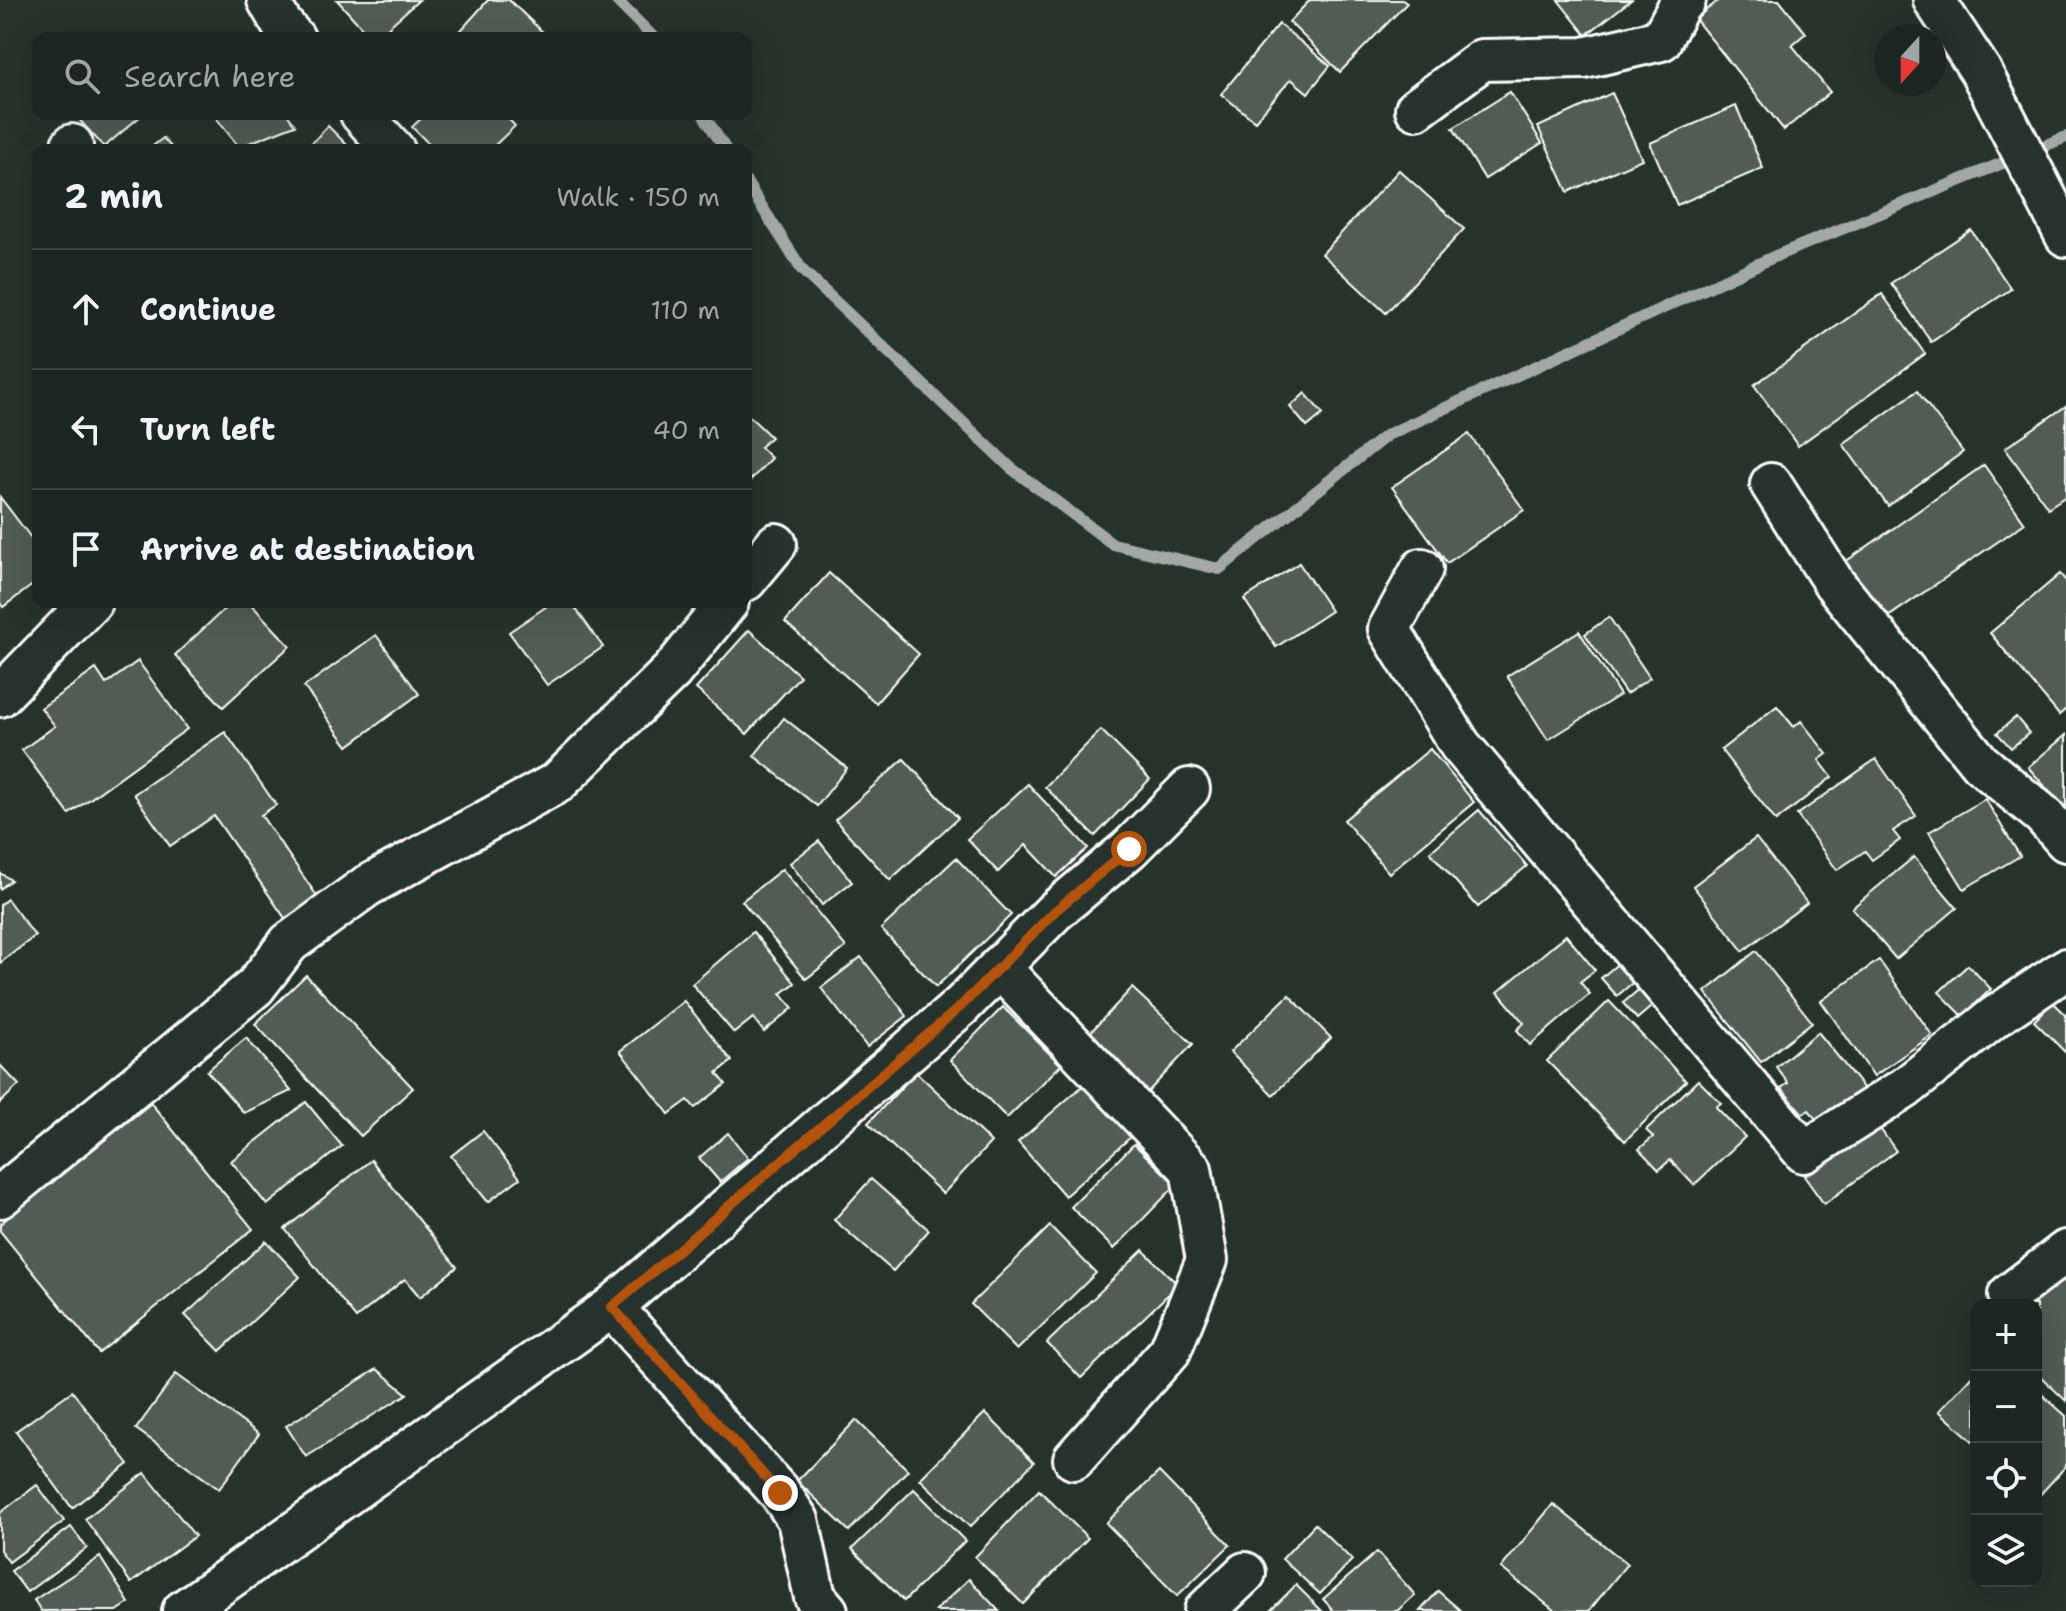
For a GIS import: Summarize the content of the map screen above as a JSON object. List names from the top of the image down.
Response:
{
  "north": "bottom",
  "page": {
    "search": "Search here",
    "heading": ["2 min", "Walk · 150 m"],
    "list": [
      ["Continue", "110 m"],
      ["Turn left", "40 m"],
      "Arrive at destination"
    ],
    "map_buttons": ["+", "−"]
  }
}
